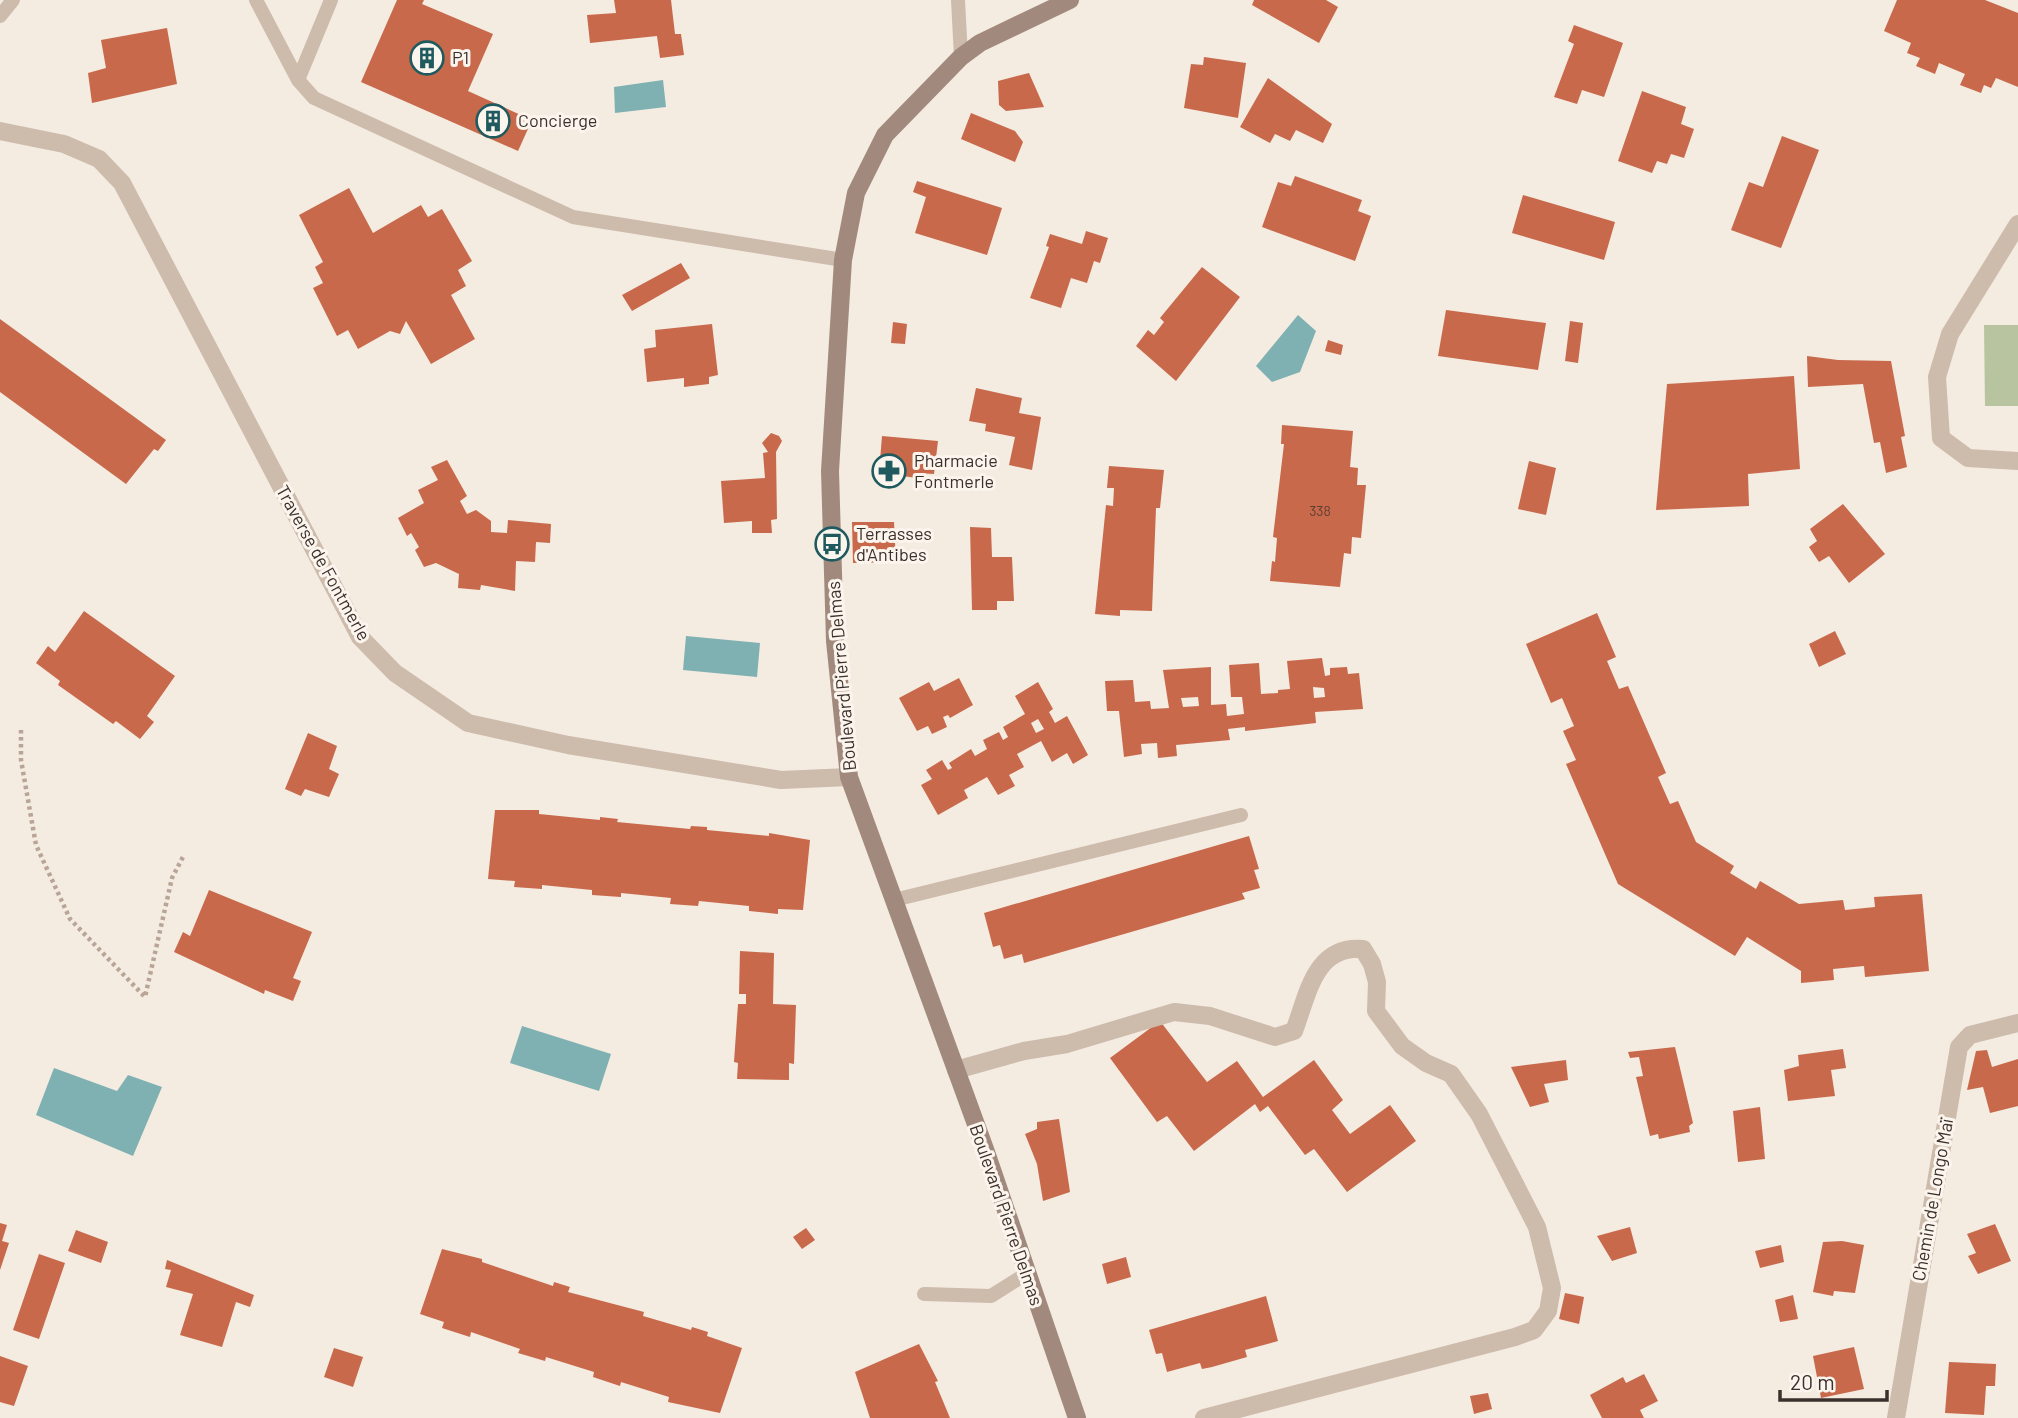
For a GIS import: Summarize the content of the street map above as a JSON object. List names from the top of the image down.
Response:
{
  "streets": {
    "street": ["Traverse de Fontmerle", "Boulevard Pierre Delmas", "Chemin de Longo Maï"]
  },
  "crossings": [
    ["Traverse de Fontmerle", "Boulevard Pierre Delmas"]
  ],
  "places": {
    "building": ["P1", "Concierge"],
    "pharmacy": ["Pharmacie Fontmerle"],
    "bus stop": ["Terrasses d'Antibes"]
  },
  "house_numbers": ["338"],
  "scale_bar": "20 m"
}
